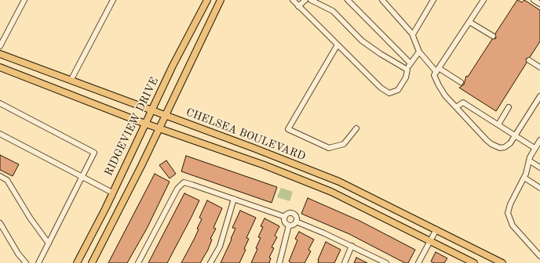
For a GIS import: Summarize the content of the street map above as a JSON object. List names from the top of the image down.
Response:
{
  "streets": {
    "main road": ["RIDGEVIEW DRIVE", "CHELSEA BOULEVARD"]
  },
  "crossings": [
    ["RIDGEVIEW DRIVE", "CHELSEA BOULEVARD"]
  ]
}
